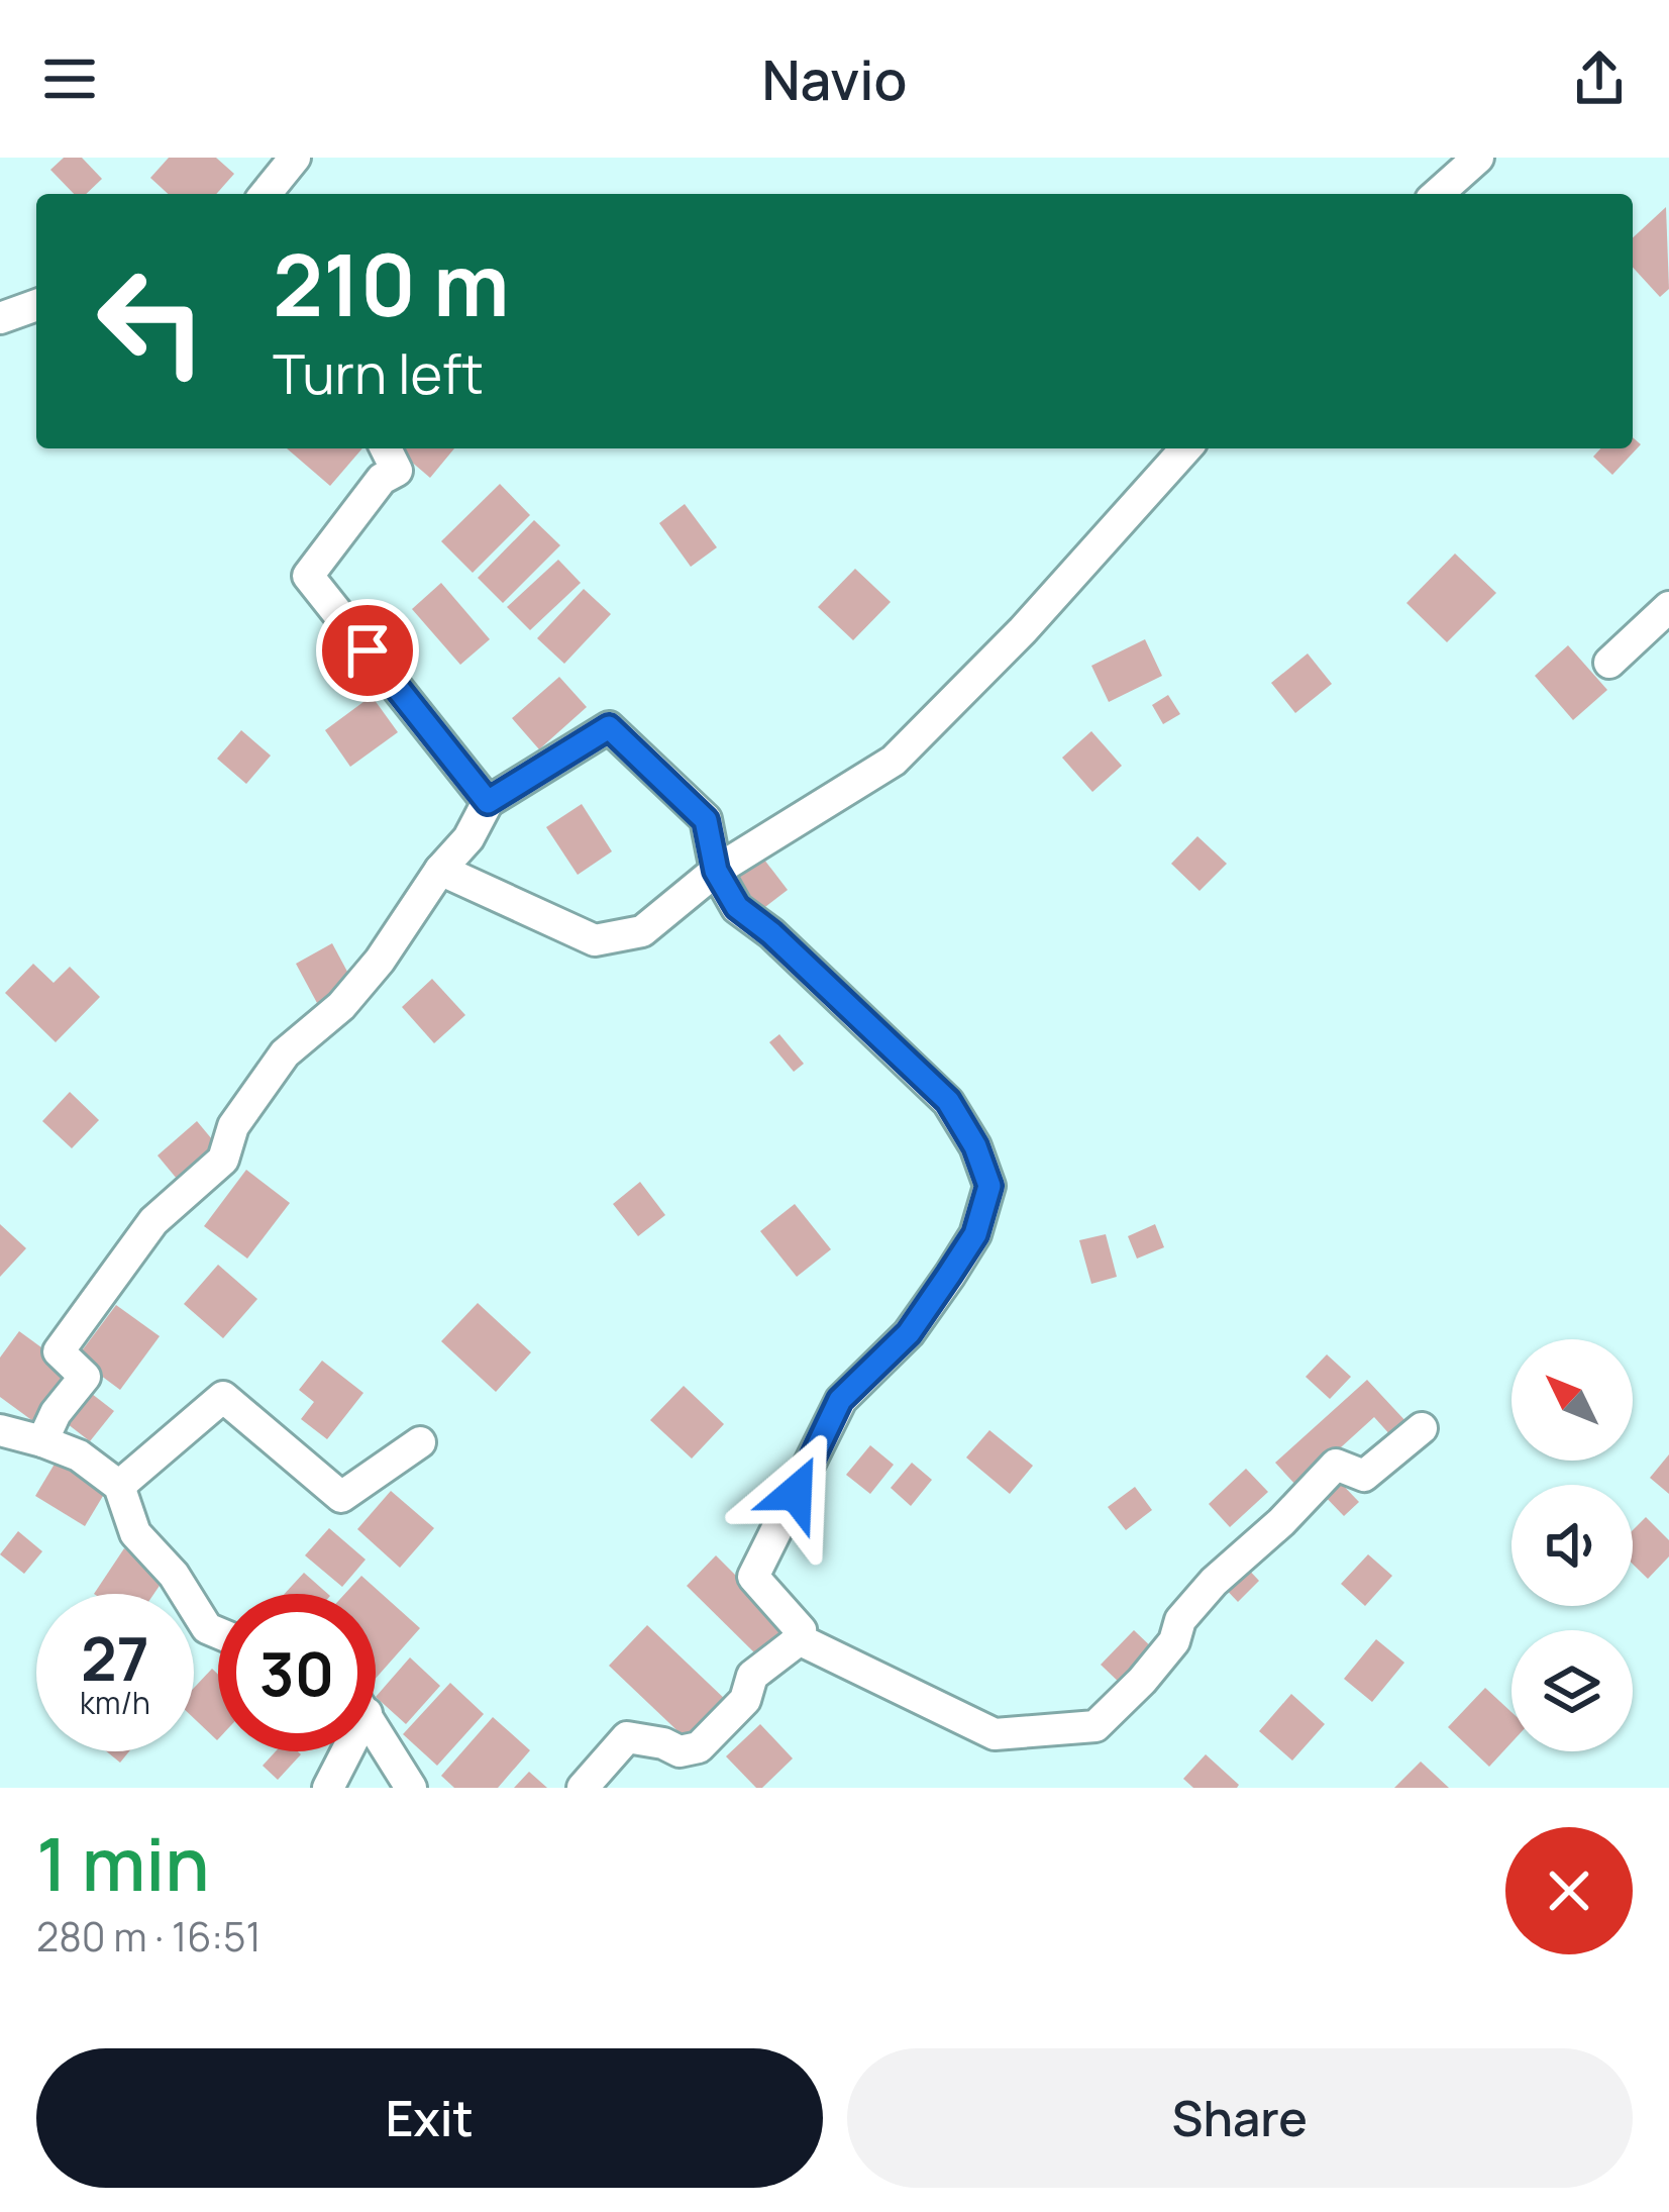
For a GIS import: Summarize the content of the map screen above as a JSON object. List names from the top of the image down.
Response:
{
  "north": "top left",
  "page": {
    "header": "Navio",
    "turn": ["210 m", "Turn left"],
    "speed": "27 km/h",
    "limit": "30",
    "heading": ["1 min", "280 m · 16:51"],
    "buttons": ["Exit", "Share"]
  }
}
